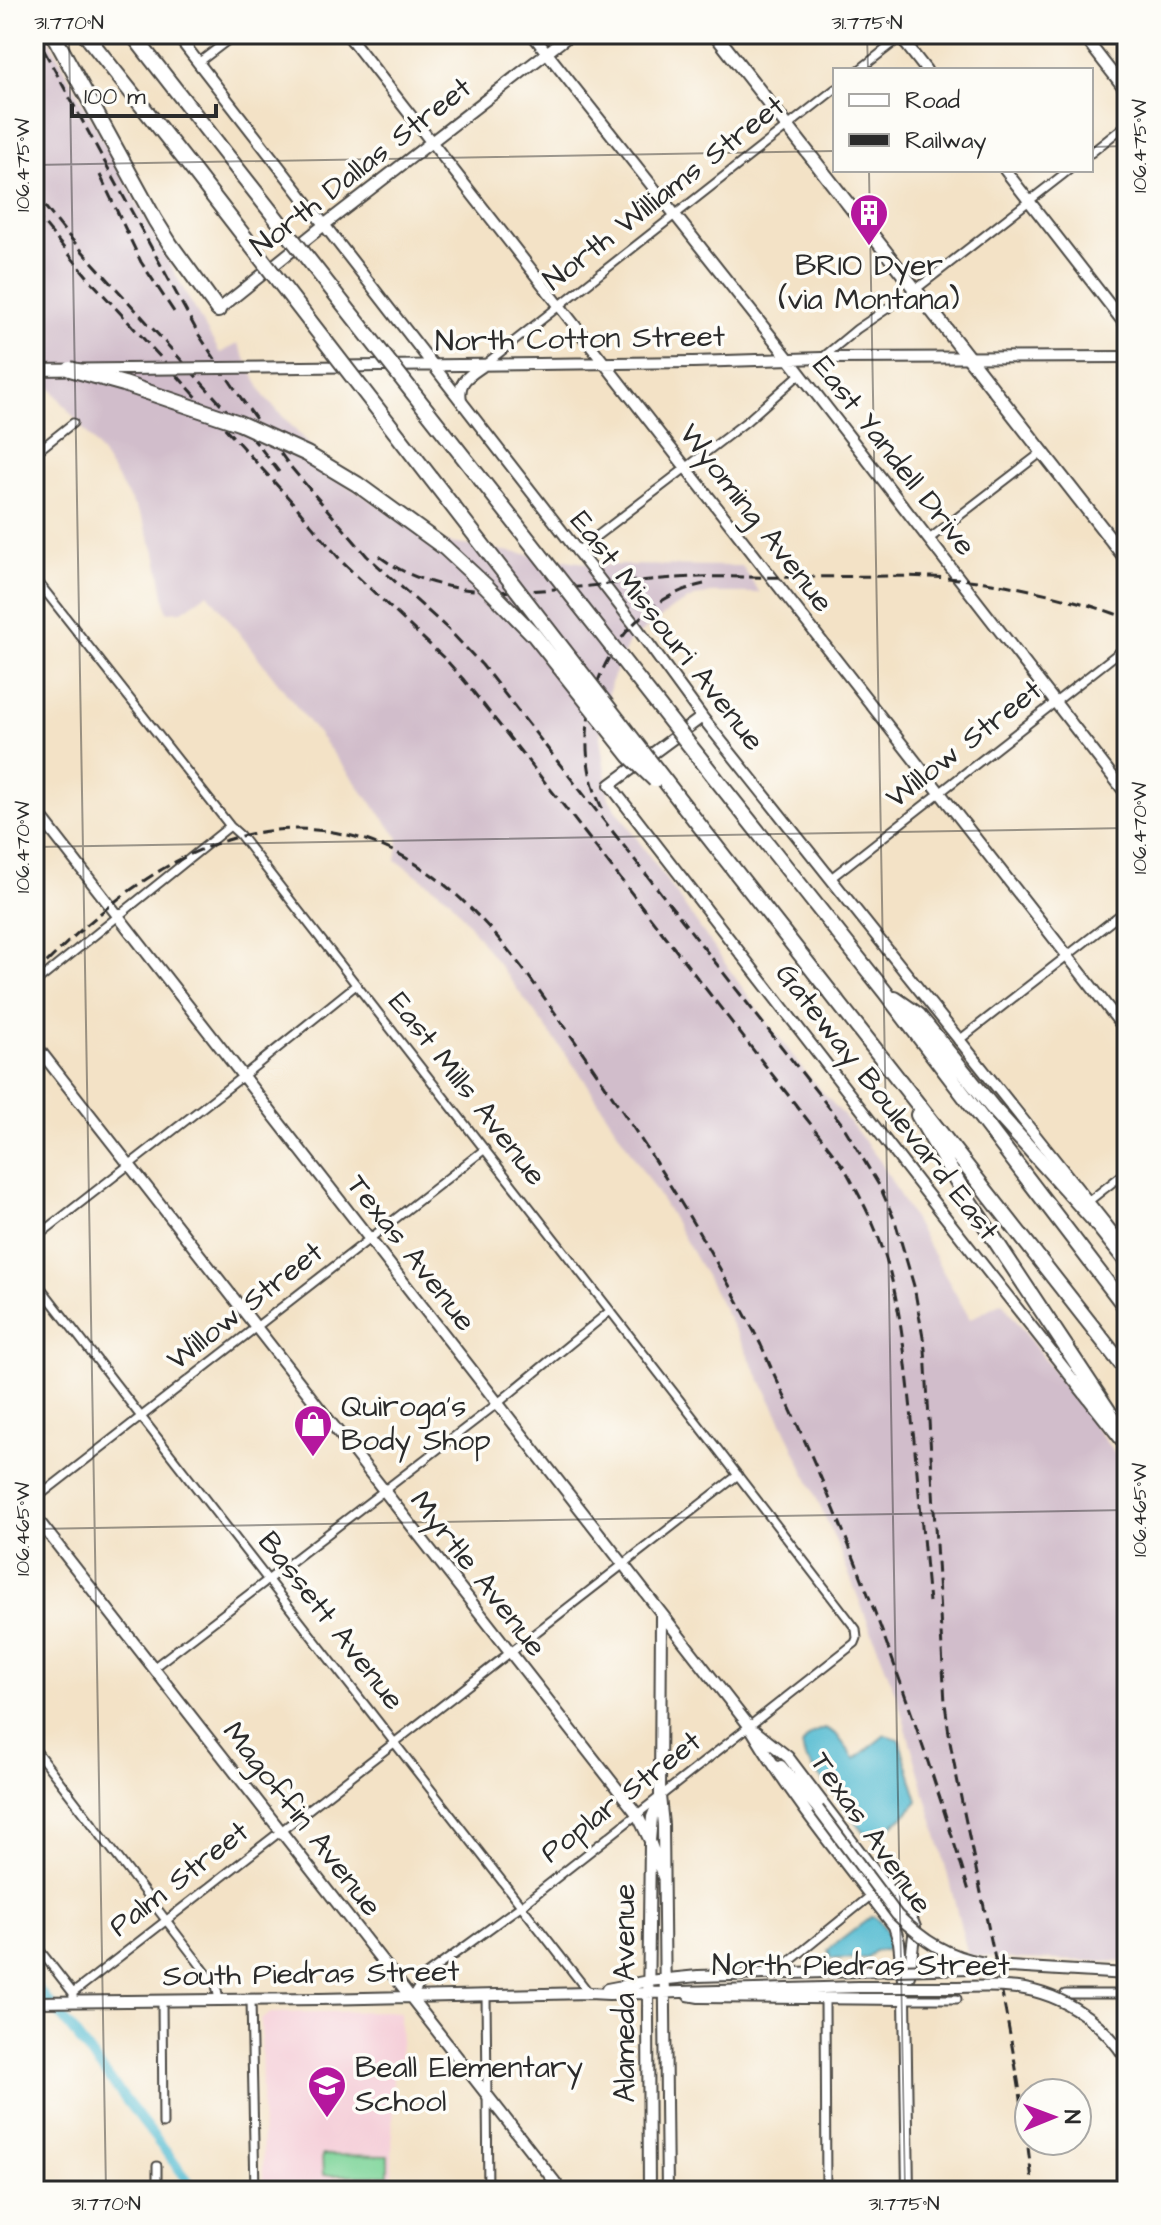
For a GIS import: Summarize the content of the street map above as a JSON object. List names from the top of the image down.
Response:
{
  "streets": {
    "main road": [
      "North Dallas Street",
      "North Cotton Street",
      "East Yandell Drive",
      "Wyoming Avenue",
      "East Missouri Avenue",
      "Gateway Boulevard East",
      "Texas Avenue",
      "Myrtle Avenue",
      "Magoffin Avenue",
      "North Piedras Street",
      "South Piedras Street",
      "Alameda Avenue"
    ],
    "street": [
      "North Williams Street",
      "Willow Street",
      "East Mills Avenue",
      "Bassett Avenue",
      "Poplar Street",
      "Palm Street"
    ]
  },
  "crossings": [
    ["North Dallas Street", "East Yandell Drive"],
    ["North Dallas Street", "Wyoming Avenue"],
    ["North Dallas Street", "East Missouri Avenue"],
    ["North Williams Street", "North Cotton Street"],
    ["North Williams Street", "East Yandell Drive"],
    ["North Williams Street", "Wyoming Avenue"],
    ["North Cotton Street", "East Yandell Drive"],
    ["North Cotton Street", "Wyoming Avenue"],
    ["North Cotton Street", "East Missouri Avenue"],
    ["East Yandell Drive", "Willow Street"],
    ["Wyoming Avenue", "Willow Street"],
    ["East Missouri Avenue", "Willow Street"],
    ["East Missouri Avenue", "Gateway Boulevard East"],
    ["Willow Street", "East Mills Avenue"],
    ["Willow Street", "Texas Avenue"],
    ["Willow Street", "Myrtle Avenue"],
    ["Willow Street", "Bassett Avenue"],
    ["East Mills Avenue", "Poplar Street"],
    ["East Mills Avenue", "Palm Street"],
    ["Texas Avenue", "Poplar Street"],
    ["Texas Avenue", "Palm Street"],
    ["Texas Avenue", "North Piedras Street"],
    ["Texas Avenue", "Alameda Avenue"],
    ["Myrtle Avenue", "Poplar Street"],
    ["Myrtle Avenue", "Palm Street"],
    ["Myrtle Avenue", "Alameda Avenue"],
    ["Bassett Avenue", "Poplar Street"],
    ["Bassett Avenue", "Palm Street"],
    ["Bassett Avenue", "South Piedras Street"],
    ["Poplar Street", "Magoffin Avenue"],
    ["Poplar Street", "South Piedras Street"],
    ["Poplar Street", "Alameda Avenue"],
    ["Magoffin Avenue", "Palm Street"],
    ["Magoffin Avenue", "South Piedras Street"],
    ["Palm Street", "South Piedras Street"],
    ["North Piedras Street", "South Piedras Street"],
    ["North Piedras Street", "Alameda Avenue"],
    ["South Piedras Street", "Alameda Avenue"]
  ],
  "places": {
    "building": ["BRIO Dyer (via Montana)"],
    "shop": ["Quiroga's Body Shop"],
    "school or university": ["Beall Elementary School"]
  },
  "legend": ["Road", "Railway"],
  "scale_bar": "100 m",
  "north": "right",
  "coordinates": [
    "31.770°N",
    "31.775°N",
    "106.475°W",
    "106.470°W",
    "106.465°W"
  ]
}
